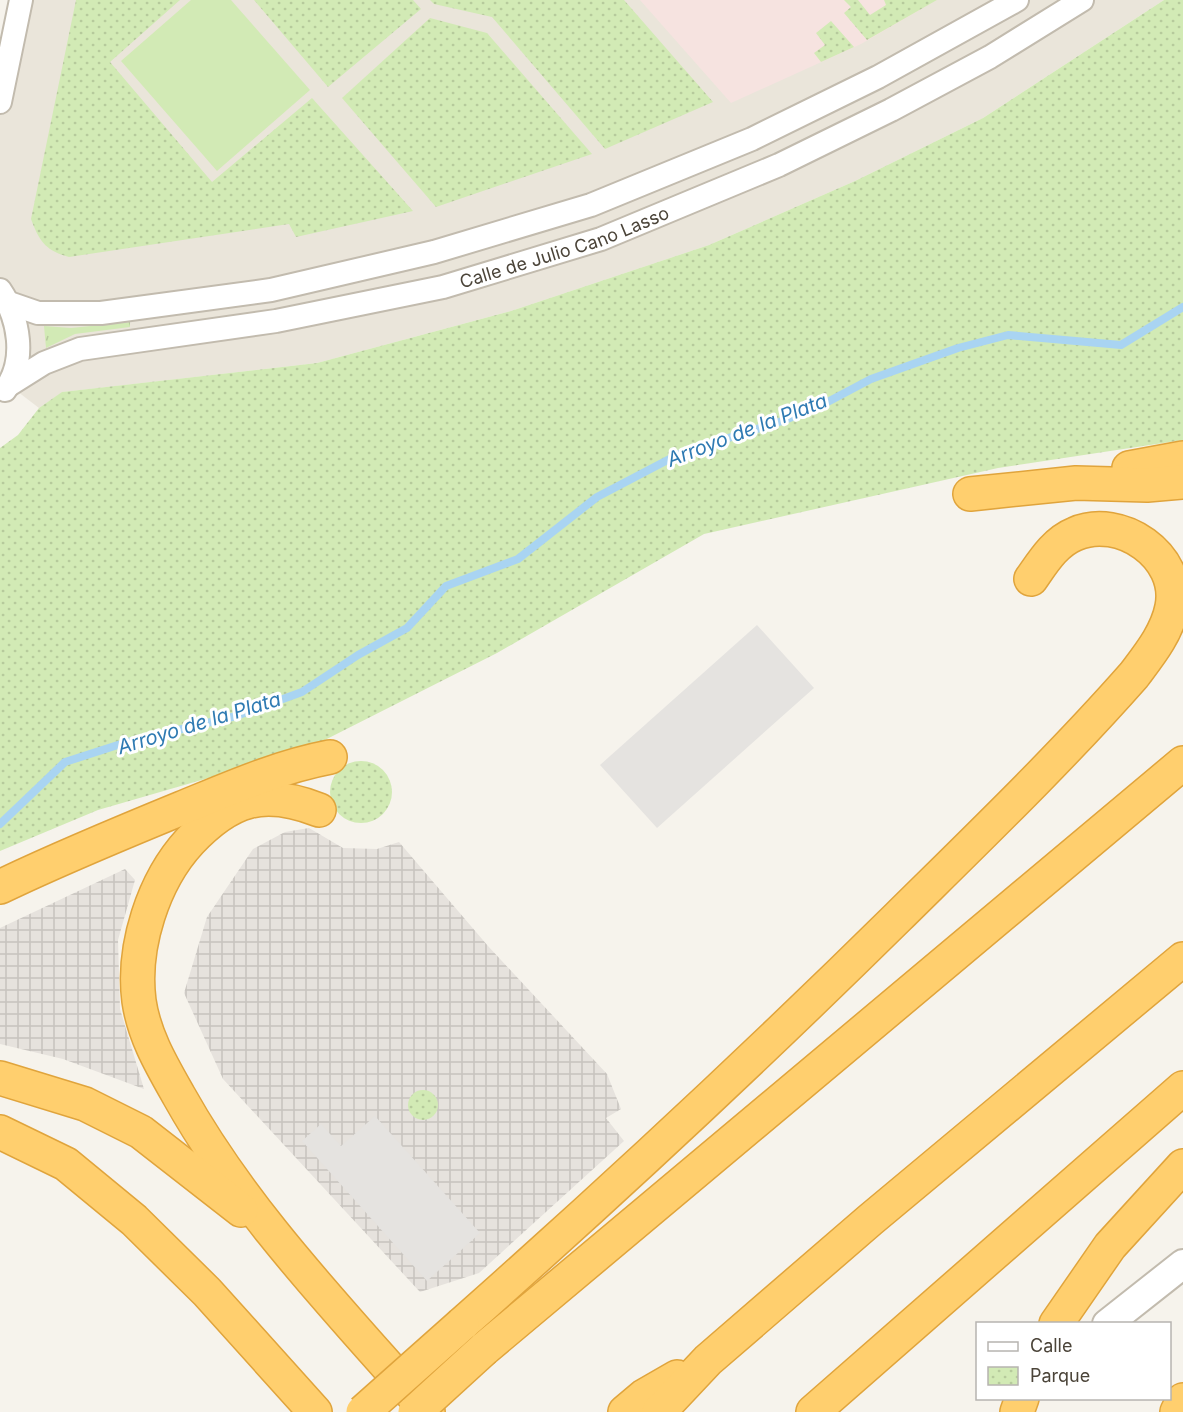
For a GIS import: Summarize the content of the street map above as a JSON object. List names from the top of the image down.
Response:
{
  "streets": {
    "street": ["Calle de Julio Cano Lasso"]
  },
  "water": ["Arroyo de la Plata"],
  "legend": ["Calle", "Parque"]
}
